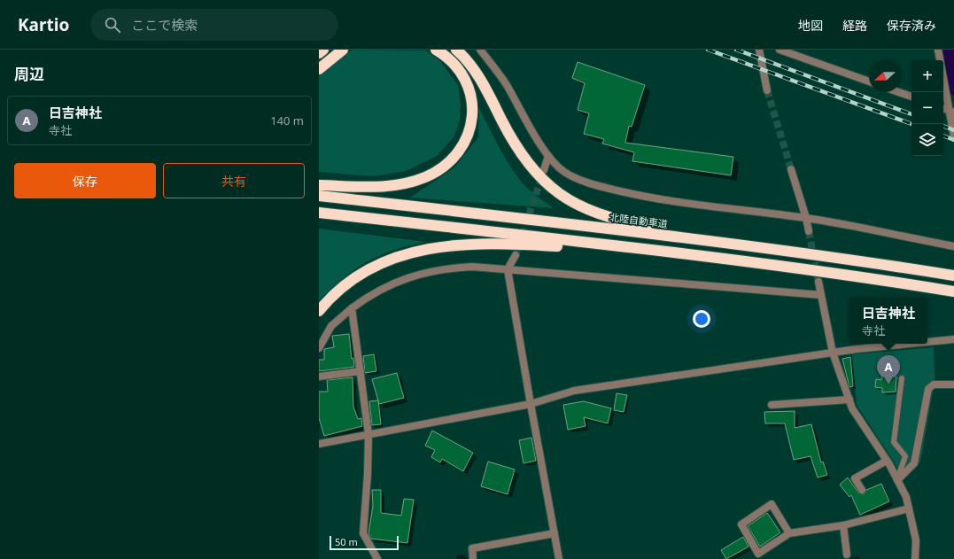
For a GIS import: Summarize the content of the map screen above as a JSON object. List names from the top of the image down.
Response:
{
  "streets": {
    "highway": ["北陸自動車道"]
  },
  "scale_bar": "50 m",
  "north": "left",
  "page": {
    "header": "Kartio",
    "search": "ここで検索",
    "nav": ["地図", "経路", "保存済み"],
    "heading": "周辺",
    "map_buttons": ["+", "−"],
    "list": [
      {
        "mark": "A",
        "name": "日吉神社",
        "note": "寺社",
        "value": "140 m"
      }
    ],
    "buttons": ["保存", "共有"],
    "popup": ["日吉神社", "寺社"],
    "pins": "A",
    "scale": "50 m"
  }
}
